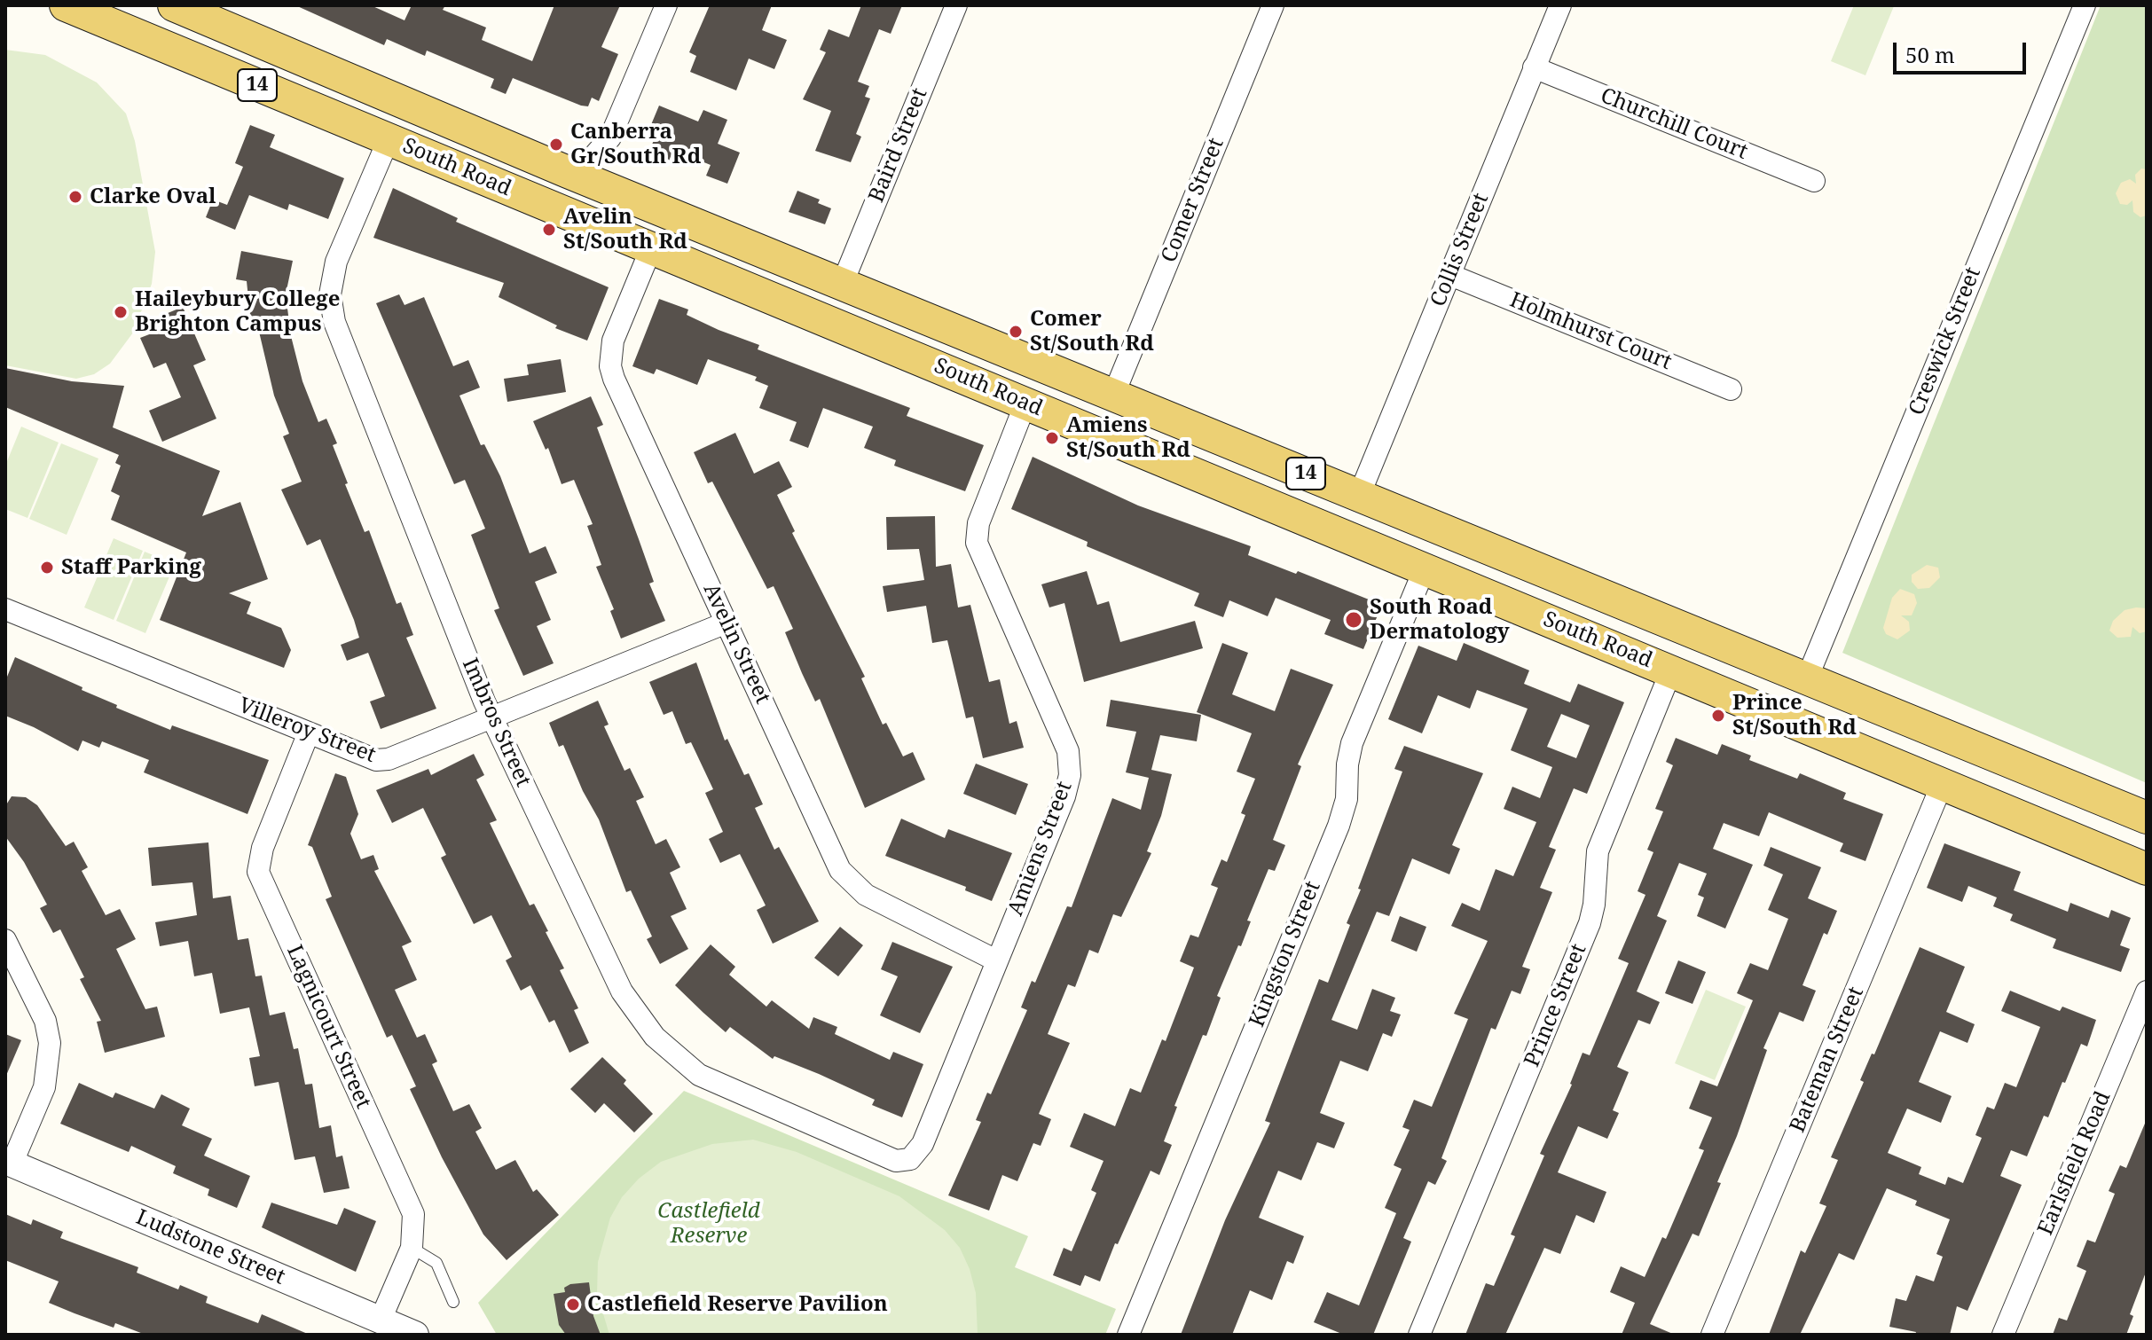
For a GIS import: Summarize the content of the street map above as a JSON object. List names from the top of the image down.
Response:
{
  "streets": {
    "main road": ["14", "South Road"],
    "street": [
      "Churchill Court",
      "Baird Street",
      "Comer Street",
      "Collis Street",
      "Holmhurst Court",
      "Creswick Street",
      "Avelin Street",
      "Imbros Street",
      "Villeroy Street",
      "Amiens Street",
      "Kingston Street",
      "Prince Street",
      "Lagnicourt Street",
      "Bateman Street",
      "Earlsfield Road",
      "Ludstone Street"
    ]
  },
  "crossings": [
    ["Churchill Court", "Collis Street"],
    ["Baird Street", "South Road"],
    ["South Road", "Comer Street"],
    ["South Road", "Collis Street"],
    ["South Road", "Creswick Street"],
    ["South Road", "Avelin Street"],
    ["South Road", "Imbros Street"],
    ["South Road", "Amiens Street"],
    ["South Road", "Kingston Street"],
    ["South Road", "Prince Street"],
    ["South Road", "Bateman Street"],
    ["Collis Street", "Holmhurst Court"],
    ["Avelin Street", "Villeroy Street"],
    ["Avelin Street", "Amiens Street"],
    ["Imbros Street", "Villeroy Street"],
    ["Imbros Street", "Amiens Street"],
    ["Villeroy Street", "Lagnicourt Street"],
    ["Lagnicourt Street", "Ludstone Street"]
  ],
  "parks": ["Castlefield Reserve"],
  "places": [
    "Canberra Gr/South Rd",
    "Clarke Oval",
    "Avelin St/South Rd",
    "Haileybury College Brighton Campus",
    "Comer St/South Rd",
    "Amiens St/South Rd",
    "Staff Parking",
    "South Road Dermatology",
    "Prince St/South Rd",
    "Castlefield Reserve Pavilion"
  ],
  "scale_bar": "50 m"
}
